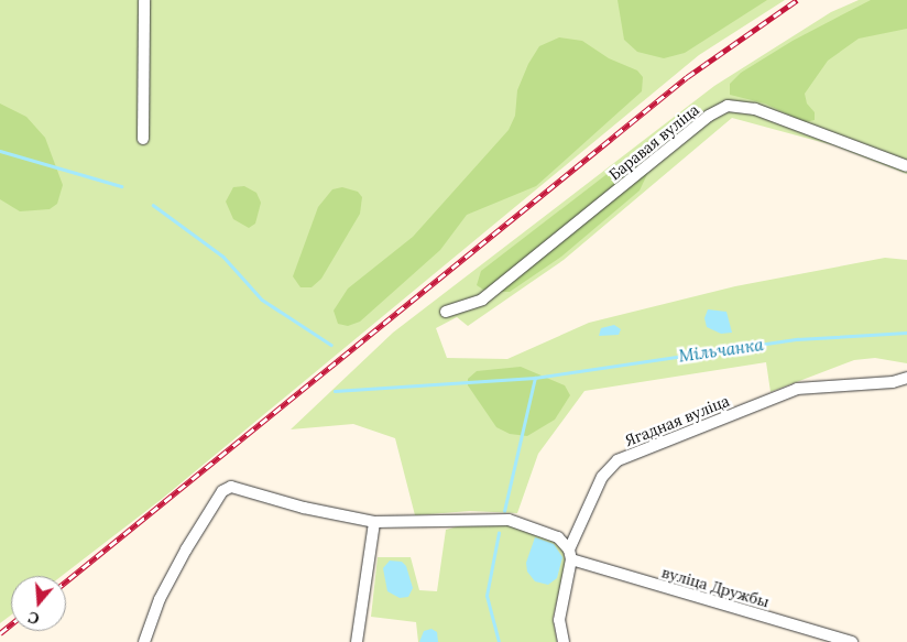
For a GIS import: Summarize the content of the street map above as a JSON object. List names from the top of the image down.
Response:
{
  "streets": {
    "street": ["Баравая вуліца", "Ягадная вуліца", "вуліца Дружбы"]
  },
  "crossings": [
    ["Ягадная вуліца", "вуліца Дружбы"]
  ],
  "water": ["Мільчанка"],
  "north": "bottom"
}
